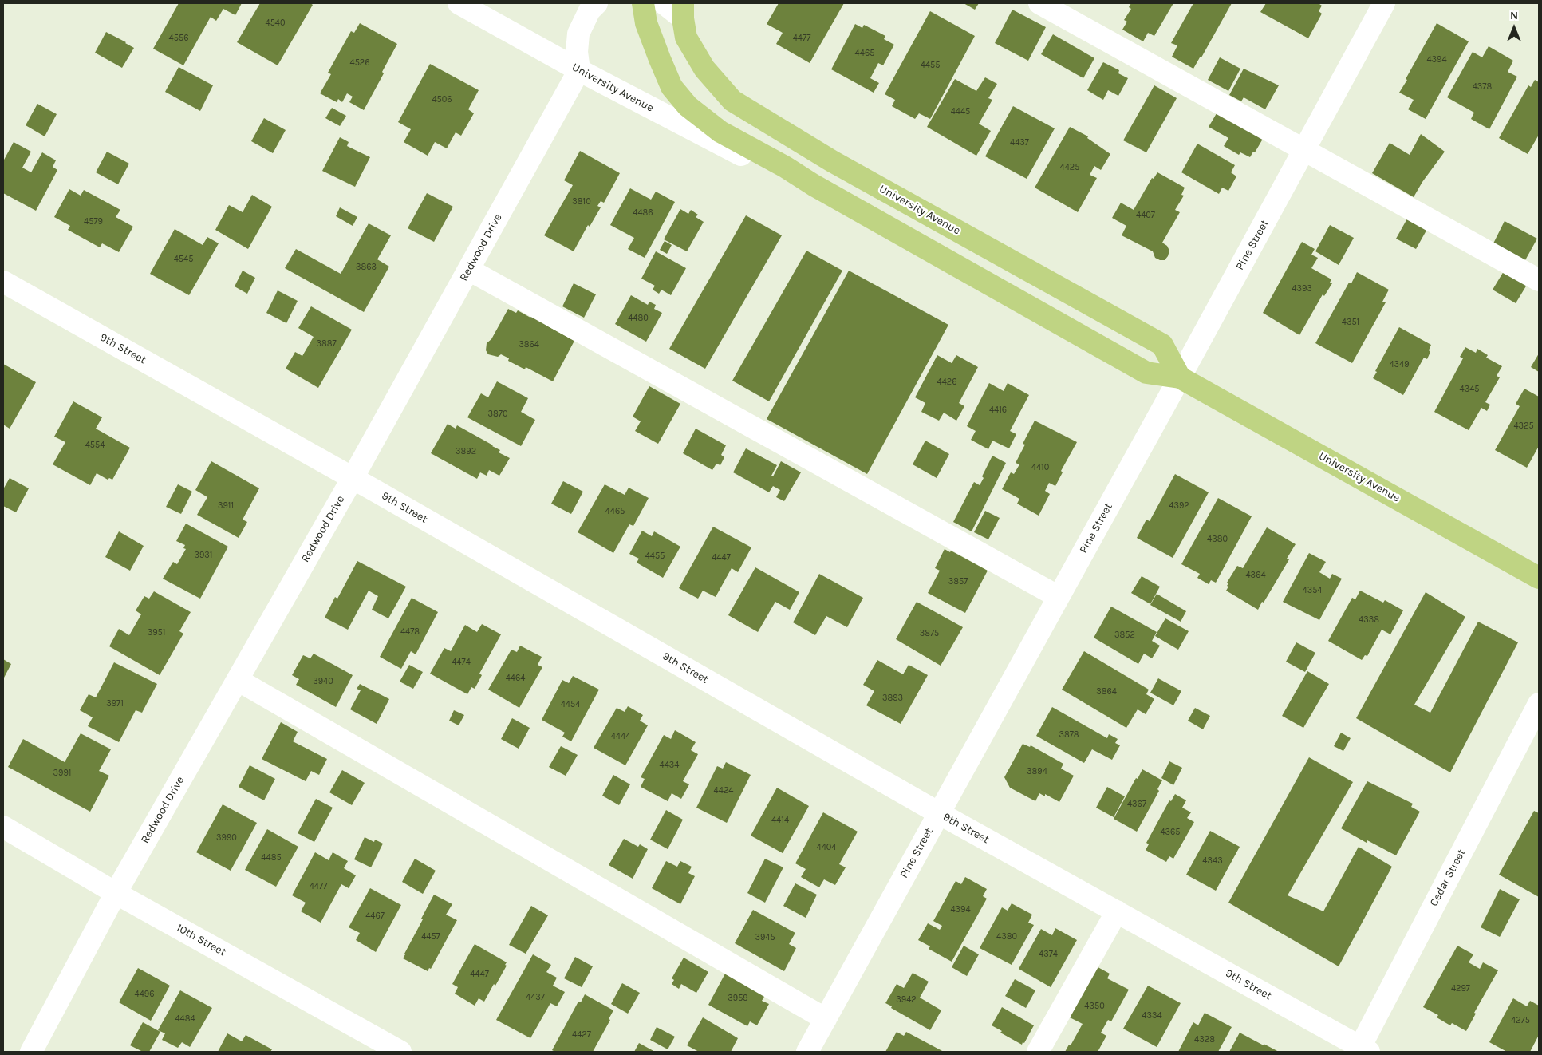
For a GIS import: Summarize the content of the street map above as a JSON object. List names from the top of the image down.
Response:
{
  "streets": {
    "main road": ["University Avenue"],
    "street": [
      "Pine Street",
      "Redwood Drive",
      "9th Street",
      "Cedar Street",
      "10th Street"
    ]
  },
  "crossings": [
    ["University Avenue", "Pine Street"],
    ["University Avenue", "Redwood Drive"],
    ["Pine Street", "9th Street"],
    ["Redwood Drive", "9th Street"],
    ["Redwood Drive", "10th Street"],
    ["9th Street", "Cedar Street"]
  ],
  "house_numbers": [
    "4540",
    "4556",
    "4477",
    "4465",
    "4394",
    "4526",
    "4455",
    "4378",
    "4506",
    "4445",
    "4437",
    "4425",
    "3810",
    "4486",
    "4407",
    "4579",
    "4545",
    "3863",
    "4393",
    "4480",
    "4351",
    "3887",
    "3864",
    "4349",
    "4426",
    "4345",
    "4416",
    "3870",
    "4325",
    "4554",
    "3892",
    "4410",
    "3911",
    "4392",
    "4465",
    "4380",
    "3931",
    "4455",
    "4447",
    "4364",
    "3857",
    "4354",
    "4338",
    "4478",
    "3951",
    "3875",
    "3852",
    "4474",
    "4464",
    "3940",
    "3864",
    "3893",
    "3971",
    "4454",
    "3878",
    "4444",
    "4434",
    "3894",
    "3991",
    "4424",
    "4367",
    "4414",
    "4365",
    "3990",
    "4404",
    "4485",
    "4343",
    "4477",
    "4394",
    "4467",
    "4457",
    "4380",
    "3945",
    "4374",
    "4447",
    "4297",
    "4496",
    "4437",
    "3959",
    "3942",
    "4350",
    "4334",
    "4484",
    "4275",
    "4427",
    "4328"
  ],
  "north": "top"
}
